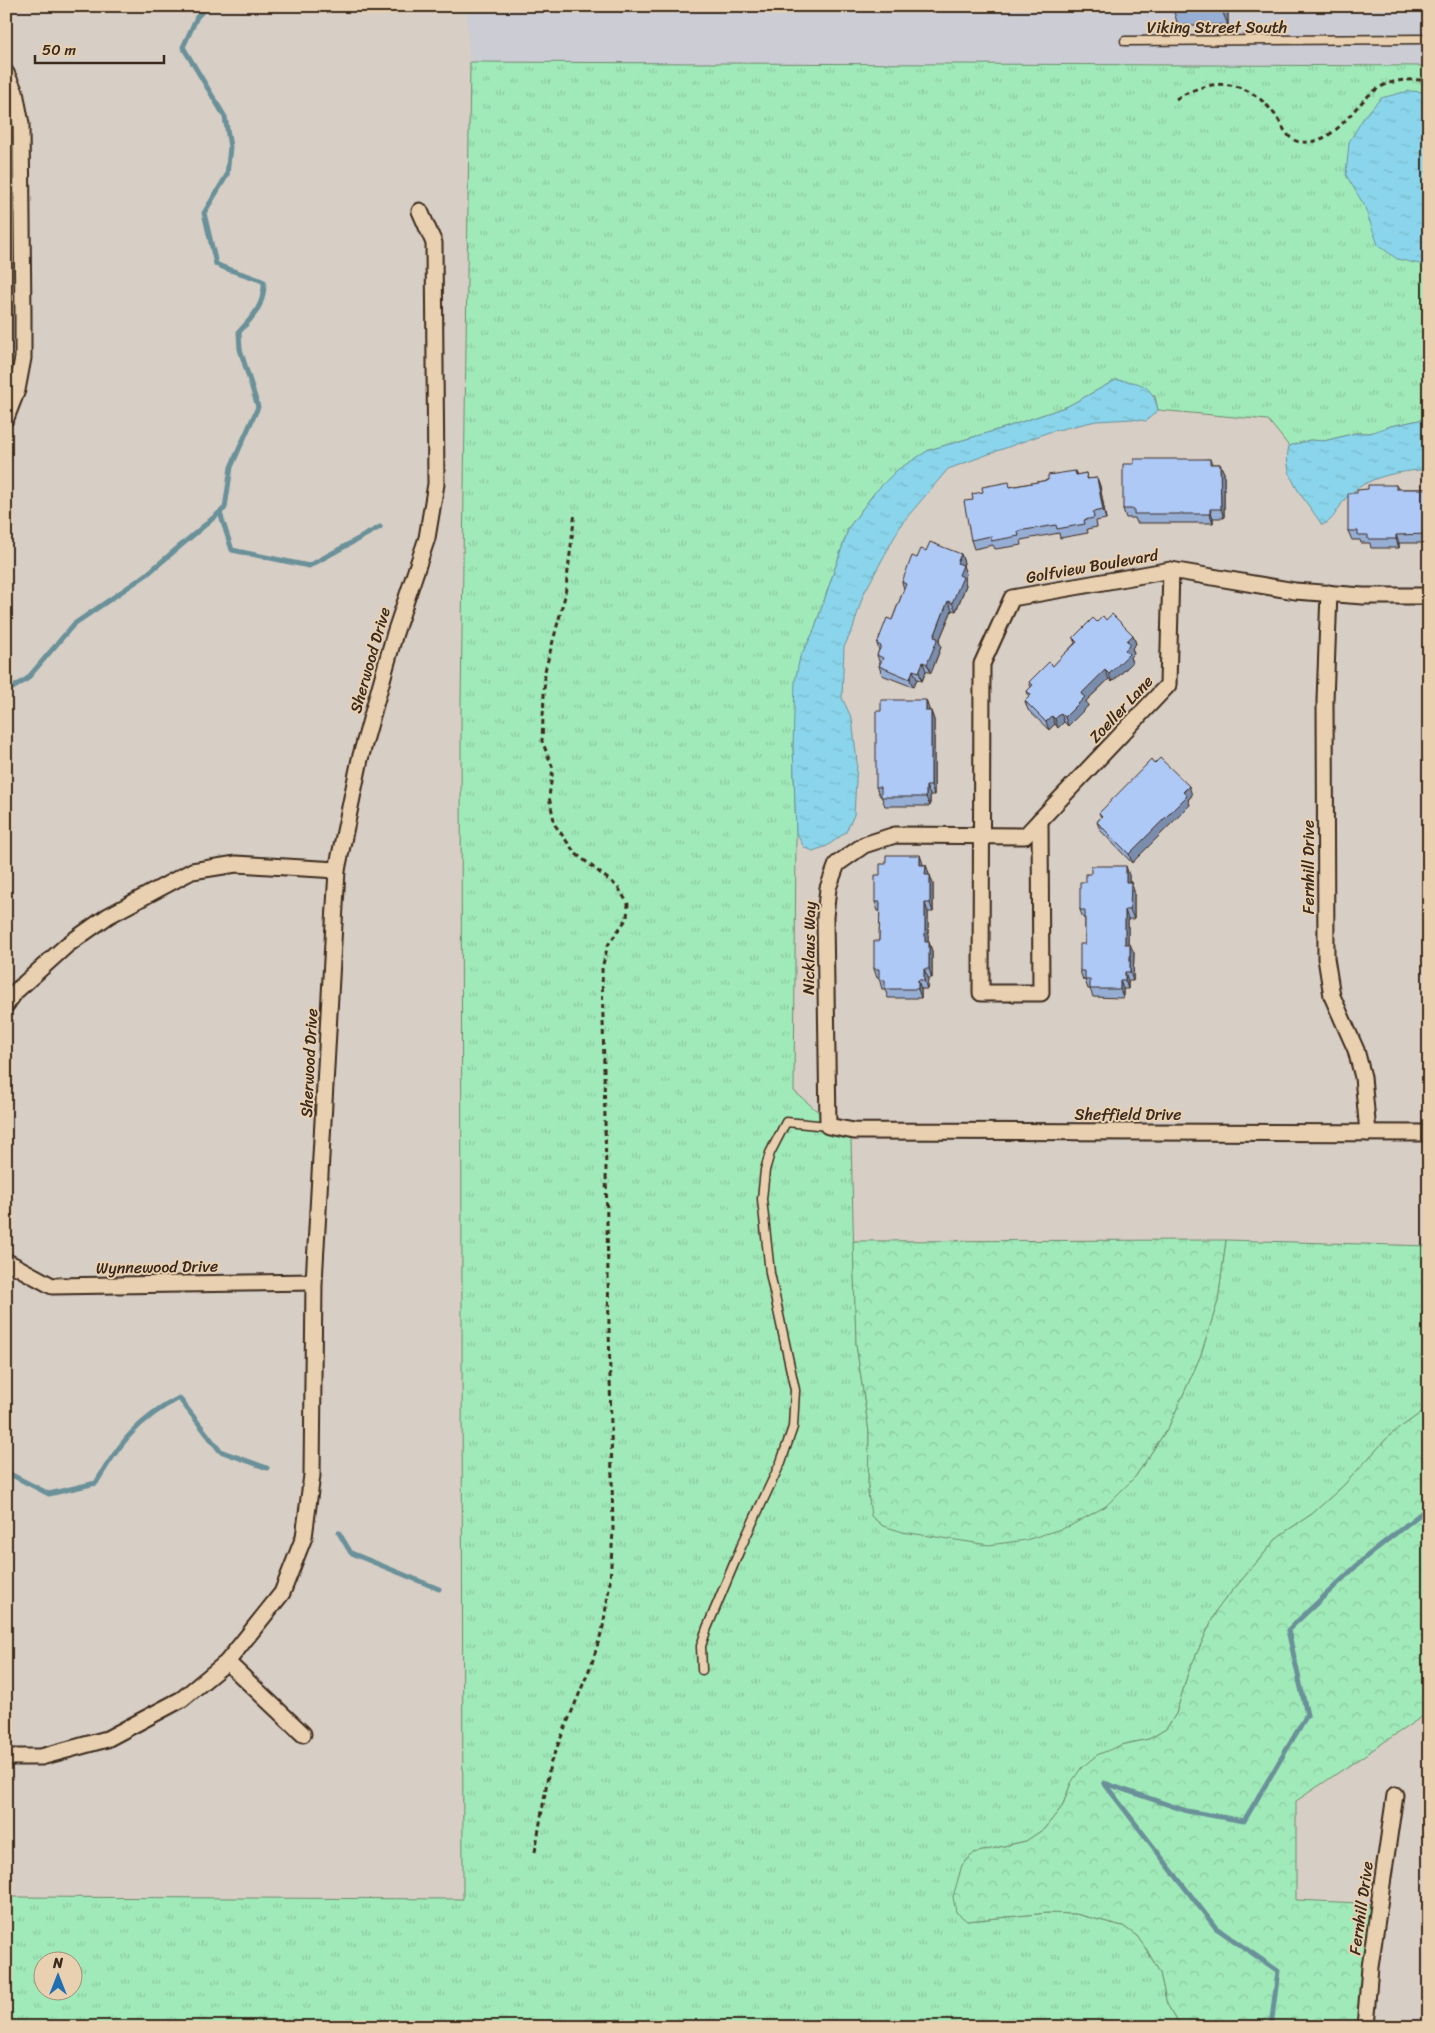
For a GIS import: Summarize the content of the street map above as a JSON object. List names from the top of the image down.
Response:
{
  "streets": {
    "street": [
      "Golfview Boulevard",
      "Sherwood Drive",
      "Zoeller Lane",
      "Fernhill Drive",
      "Nicklaus Way",
      "Sheffield Drive",
      "Wynnewood Drive"
    ],
    "lane": ["Viking Street South"]
  },
  "crossings": [
    ["Golfview Boulevard", "Zoeller Lane"],
    ["Golfview Boulevard", "Fernhill Drive"],
    ["Golfview Boulevard", "Nicklaus Way"],
    ["Sherwood Drive", "Wynnewood Drive"],
    ["Zoeller Lane", "Nicklaus Way"],
    ["Fernhill Drive", "Sheffield Drive"],
    ["Nicklaus Way", "Sheffield Drive"]
  ],
  "scale_bar": "50 m",
  "north": "top"
}
